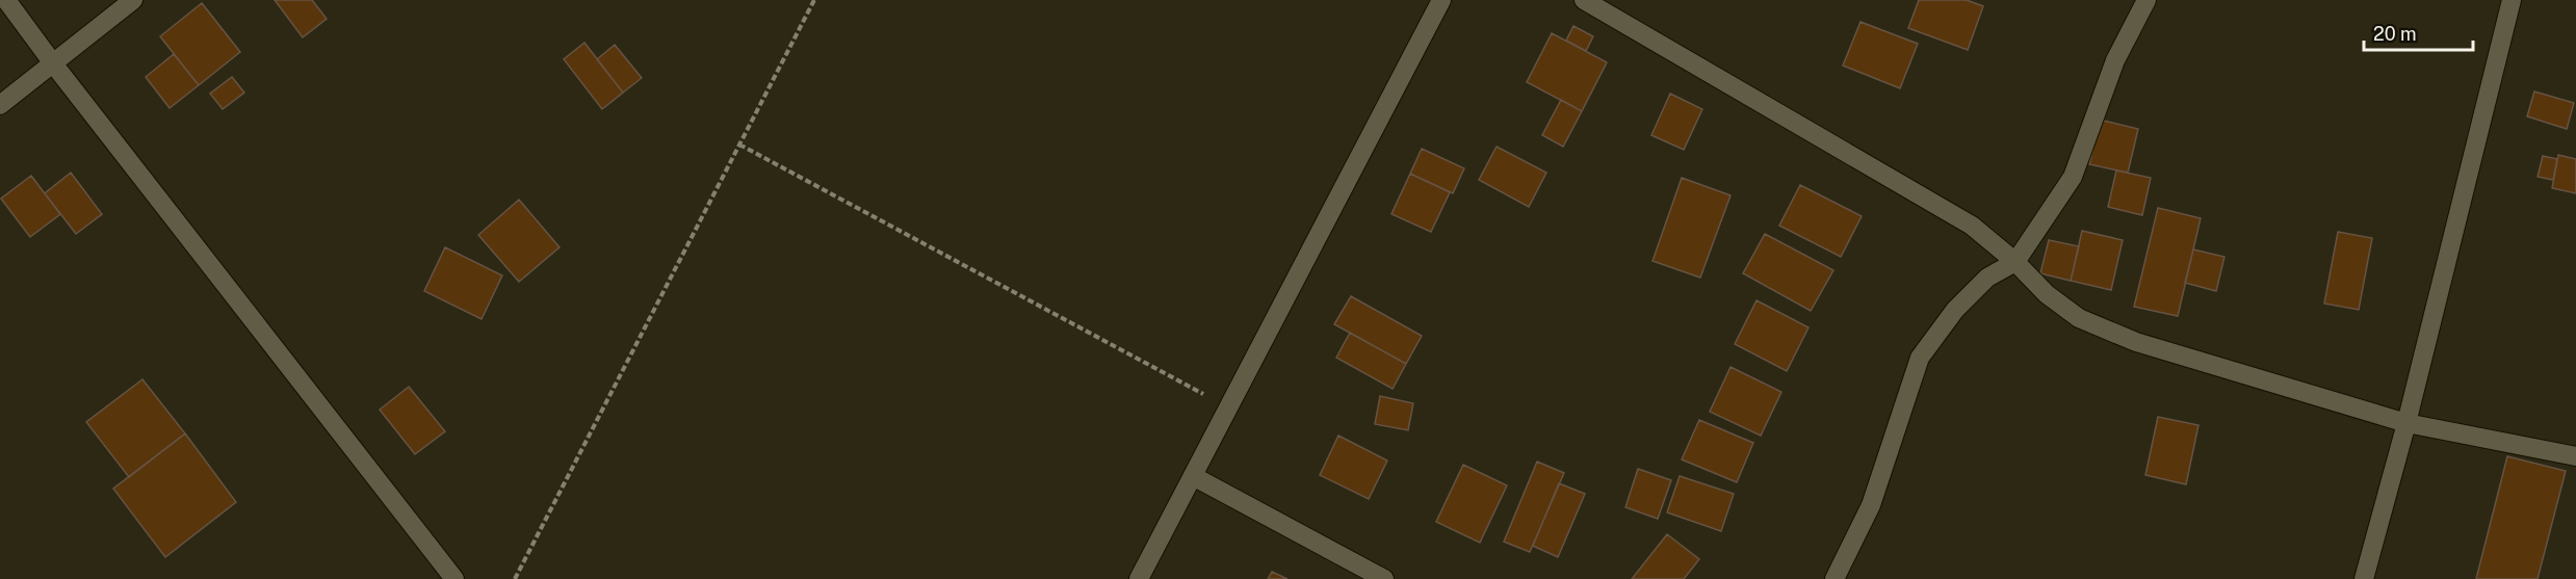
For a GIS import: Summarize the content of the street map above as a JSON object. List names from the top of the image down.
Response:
{
  "scale_bar": "20 m"
}
